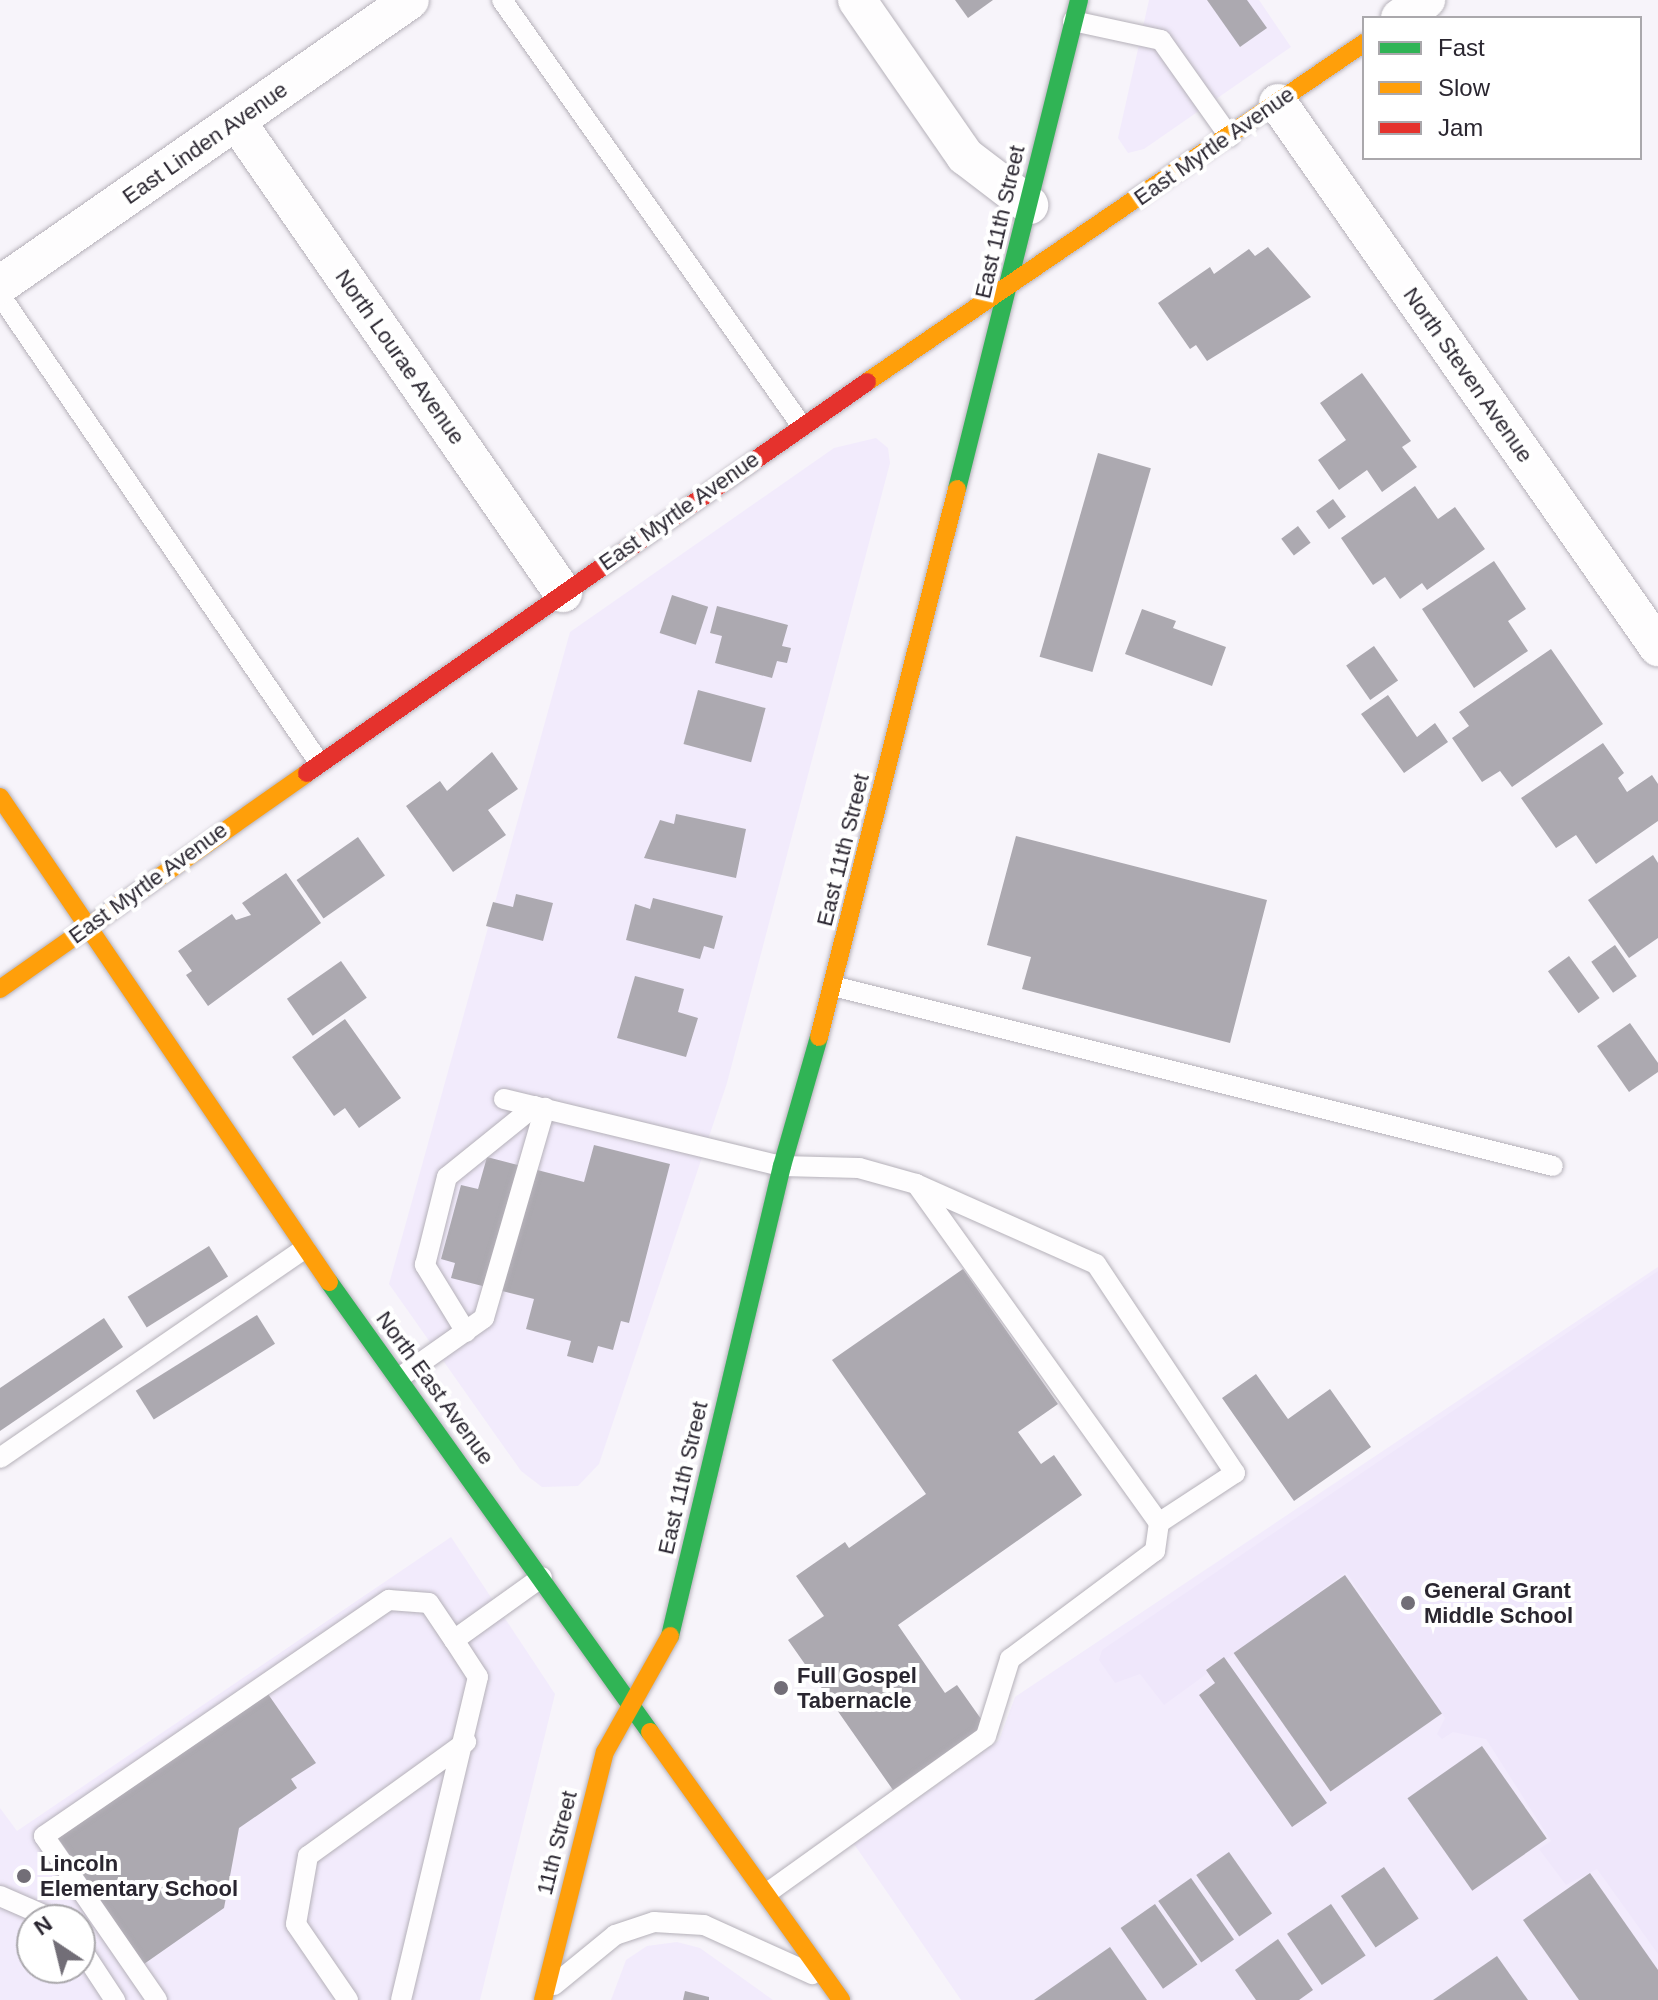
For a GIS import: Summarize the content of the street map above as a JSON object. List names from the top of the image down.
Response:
{
  "streets": {
    "street": [
      "East Linden Avenue",
      "East Myrtle Avenue",
      "East 11th Street",
      "North Lourae Avenue",
      "North Steven Avenue",
      "North East Avenue",
      "11th Street"
    ]
  },
  "crossings": [
    ["East Linden Avenue", "North Lourae Avenue"],
    ["East Myrtle Avenue", "East 11th Street"],
    ["East Myrtle Avenue", "North Lourae Avenue"],
    ["East Myrtle Avenue", "North Steven Avenue"],
    ["East Myrtle Avenue", "North East Avenue"],
    ["East 11th Street", "North East Avenue"],
    ["East 11th Street", "11th Street"],
    ["North East Avenue", "11th Street"]
  ],
  "places": ["General Grant Middle School", "Full Gospel Tabernacle", "Lincoln Elementary School"],
  "legend": ["Fast", "Slow", "Jam"],
  "north": "top left"
}
